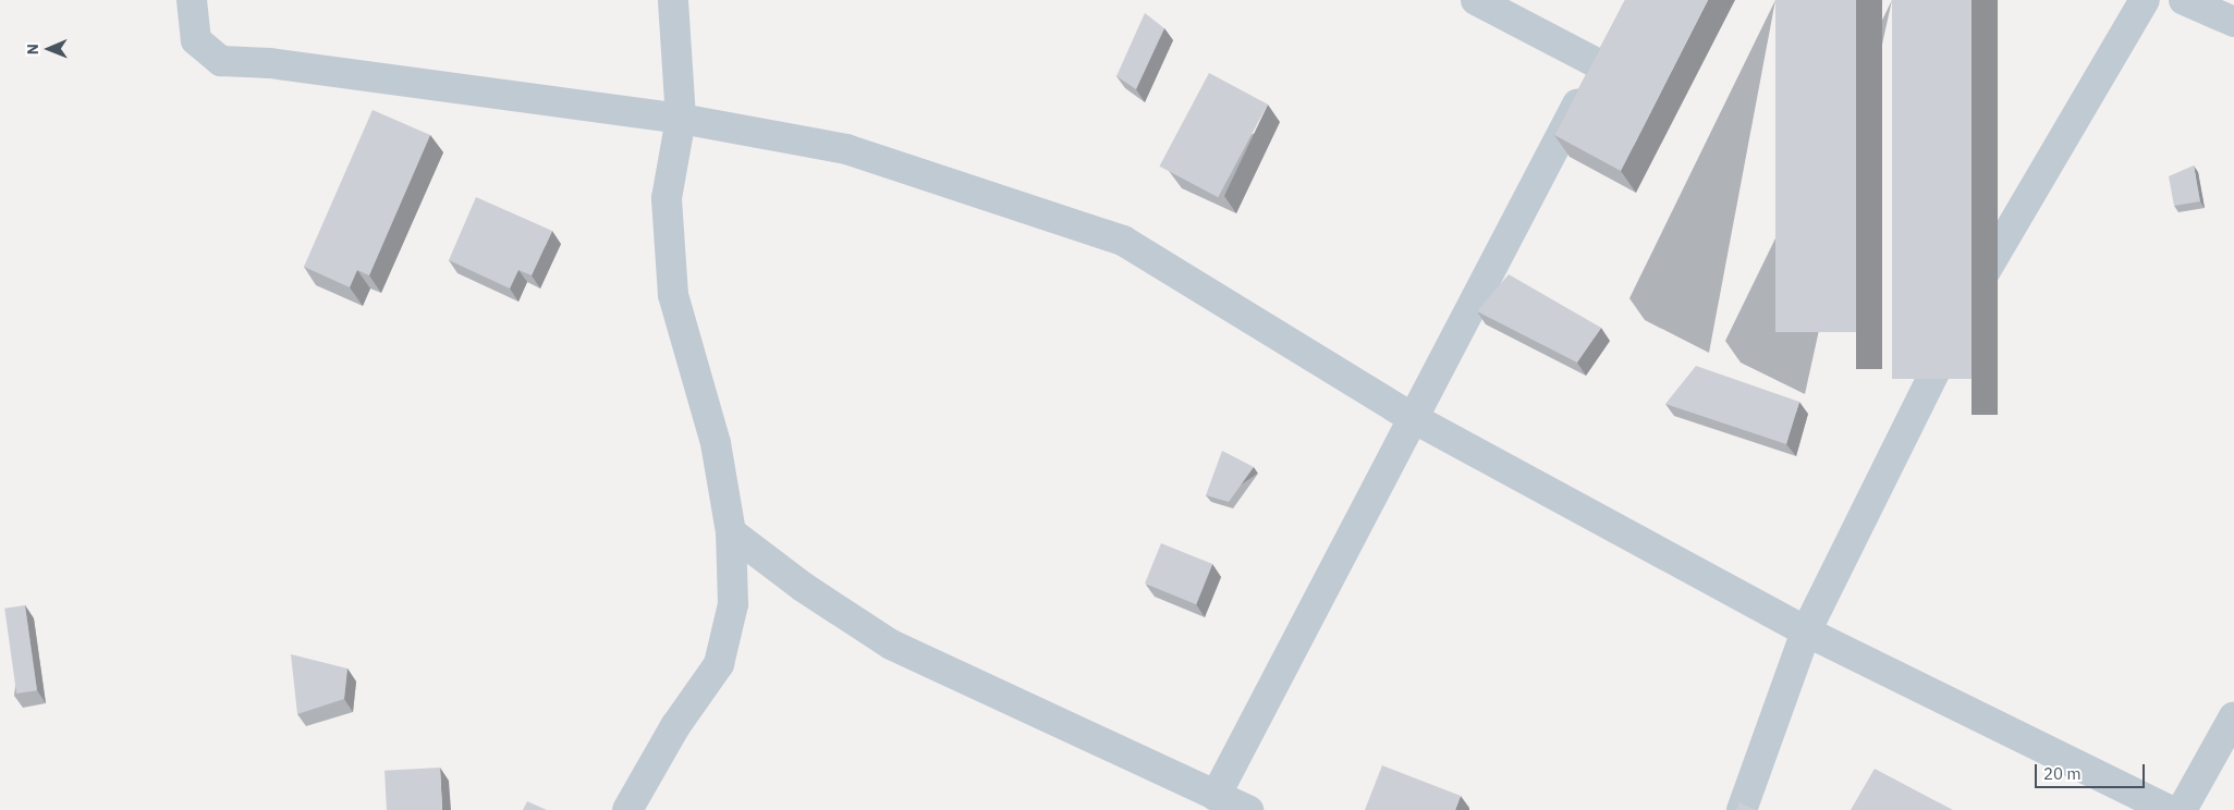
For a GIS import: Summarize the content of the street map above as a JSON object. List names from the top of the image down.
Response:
{
  "scale_bar": "20 m",
  "north": "left"
}
